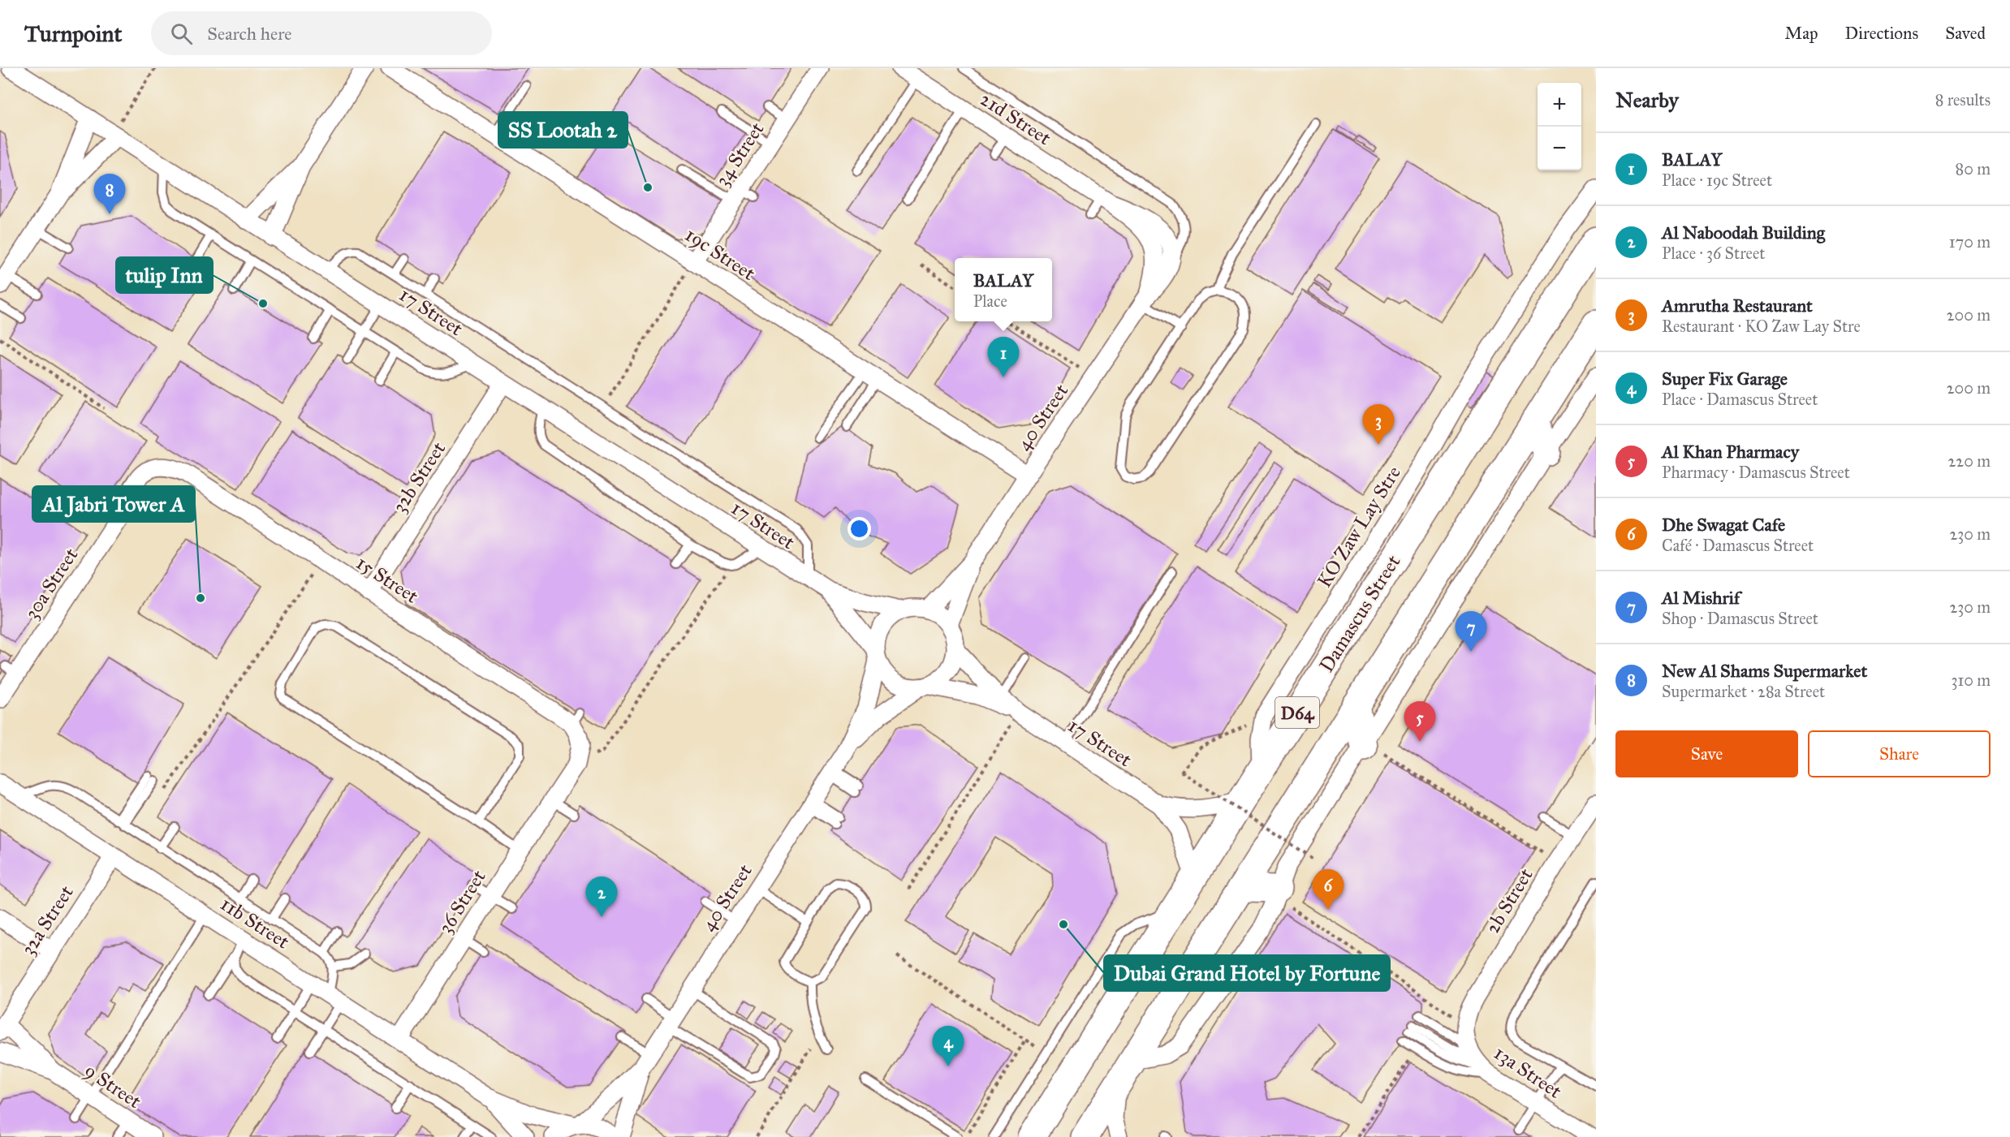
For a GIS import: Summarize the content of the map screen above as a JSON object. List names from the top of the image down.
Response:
{
  "streets": {
    "main road": ["Damascus Street", "D64"],
    "street": [
      "21d Street",
      "34 Street",
      "19c Street",
      "17 Street",
      "40 Street",
      "32b Street",
      "KO Zaw Lay Stre",
      "15 Street",
      "30a Street",
      "2b Street",
      "36 Street",
      "32a Street",
      "11b Street",
      "13a Street",
      "9 Street"
    ]
  },
  "crossings": [
    ["21d Street", "40 Street"],
    ["34 Street", "19c Street"],
    ["19c Street", "40 Street"],
    ["17 Street", "40 Street"],
    ["17 Street", "32b Street"],
    ["17 Street", "Damascus Street"],
    ["40 Street", "11b Street"],
    ["32b Street", "15 Street"],
    ["KO Zaw Lay Stre", "Damascus Street"],
    ["15 Street", "30a Street"],
    ["15 Street", "36 Street"],
    ["2b Street", "13a Street"],
    ["36 Street", "11b Street"],
    ["32a Street", "11b Street"],
    ["32a Street", "9 Street"]
  ],
  "places": [
    "SS Lootah 2",
    "tulip Inn",
    "Al Jabri Tower A",
    "Dubai Grand Hotel by Fortune"
  ],
  "page": {
    "header": "Turnpoint",
    "search": "Search here",
    "nav": ["Map", "Directions", "Saved"],
    "heading": ["Nearby", "8 results"],
    "map_buttons": ["+", "−"],
    "list": [
      {
        "mark": "1",
        "name": "BALAY",
        "note": "Place · 19c Street",
        "value": "80 m"
      },
      {
        "mark": "2",
        "name": "Al Naboodah Building",
        "note": "Place · 36 Street",
        "value": "170 m"
      },
      {
        "mark": "3",
        "name": "Amrutha Restaurant",
        "note": "Restaurant · KO Zaw Lay Stre",
        "value": "200 m"
      },
      {
        "mark": "4",
        "name": "Super Fix Garage",
        "note": "Place · Damascus Street",
        "value": "200 m"
      },
      {
        "mark": "5",
        "name": "Al Khan Pharmacy",
        "note": "Pharmacy · Damascus Street",
        "value": "220 m"
      },
      {
        "mark": "6",
        "name": "Dhe Swagat Cafe",
        "note": "Café · Damascus Street",
        "value": "230 m"
      },
      {
        "mark": "7",
        "name": "Al Mishrif",
        "note": "Shop · Damascus Street",
        "value": "230 m"
      },
      {
        "mark": "8",
        "name": "New Al Shams Supermarket",
        "note": "Supermarket · 28a Street",
        "value": "310 m"
      }
    ],
    "pins": [
      "8",
      "1",
      "3",
      "7",
      "5",
      "6",
      "2",
      "4"
    ],
    "popup": ["BALAY", "Place"],
    "buttons": ["Save", "Share"]
  }
}
